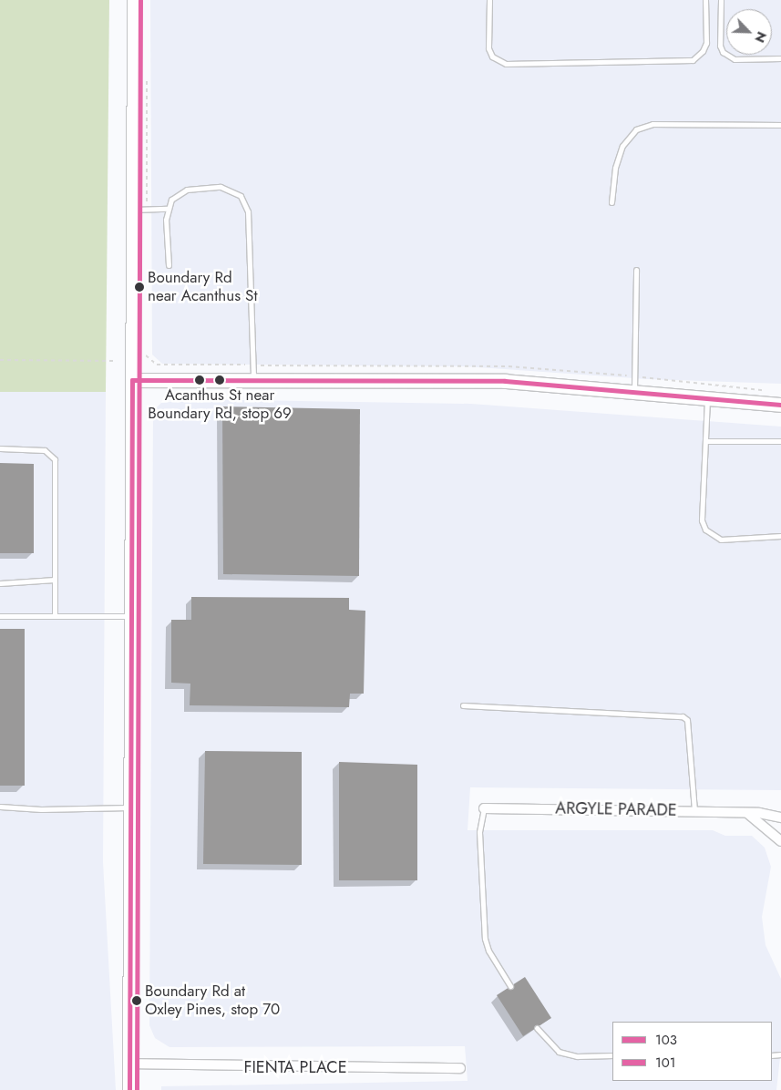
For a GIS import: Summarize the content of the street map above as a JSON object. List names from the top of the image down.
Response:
{
  "streets": {
    "street": ["ARGYLE PARADE", "FIENTA PLACE"]
  },
  "places": ["Boundary Rd near Acanthus St", "Acanthus St near Boundary Rd, stop 69", "Boundary Rd at Oxley Pines, stop 70"],
  "lines": ["transit line 101", "transit line 103"],
  "legend": ["103", "101"],
  "north": "bottom right"
}
